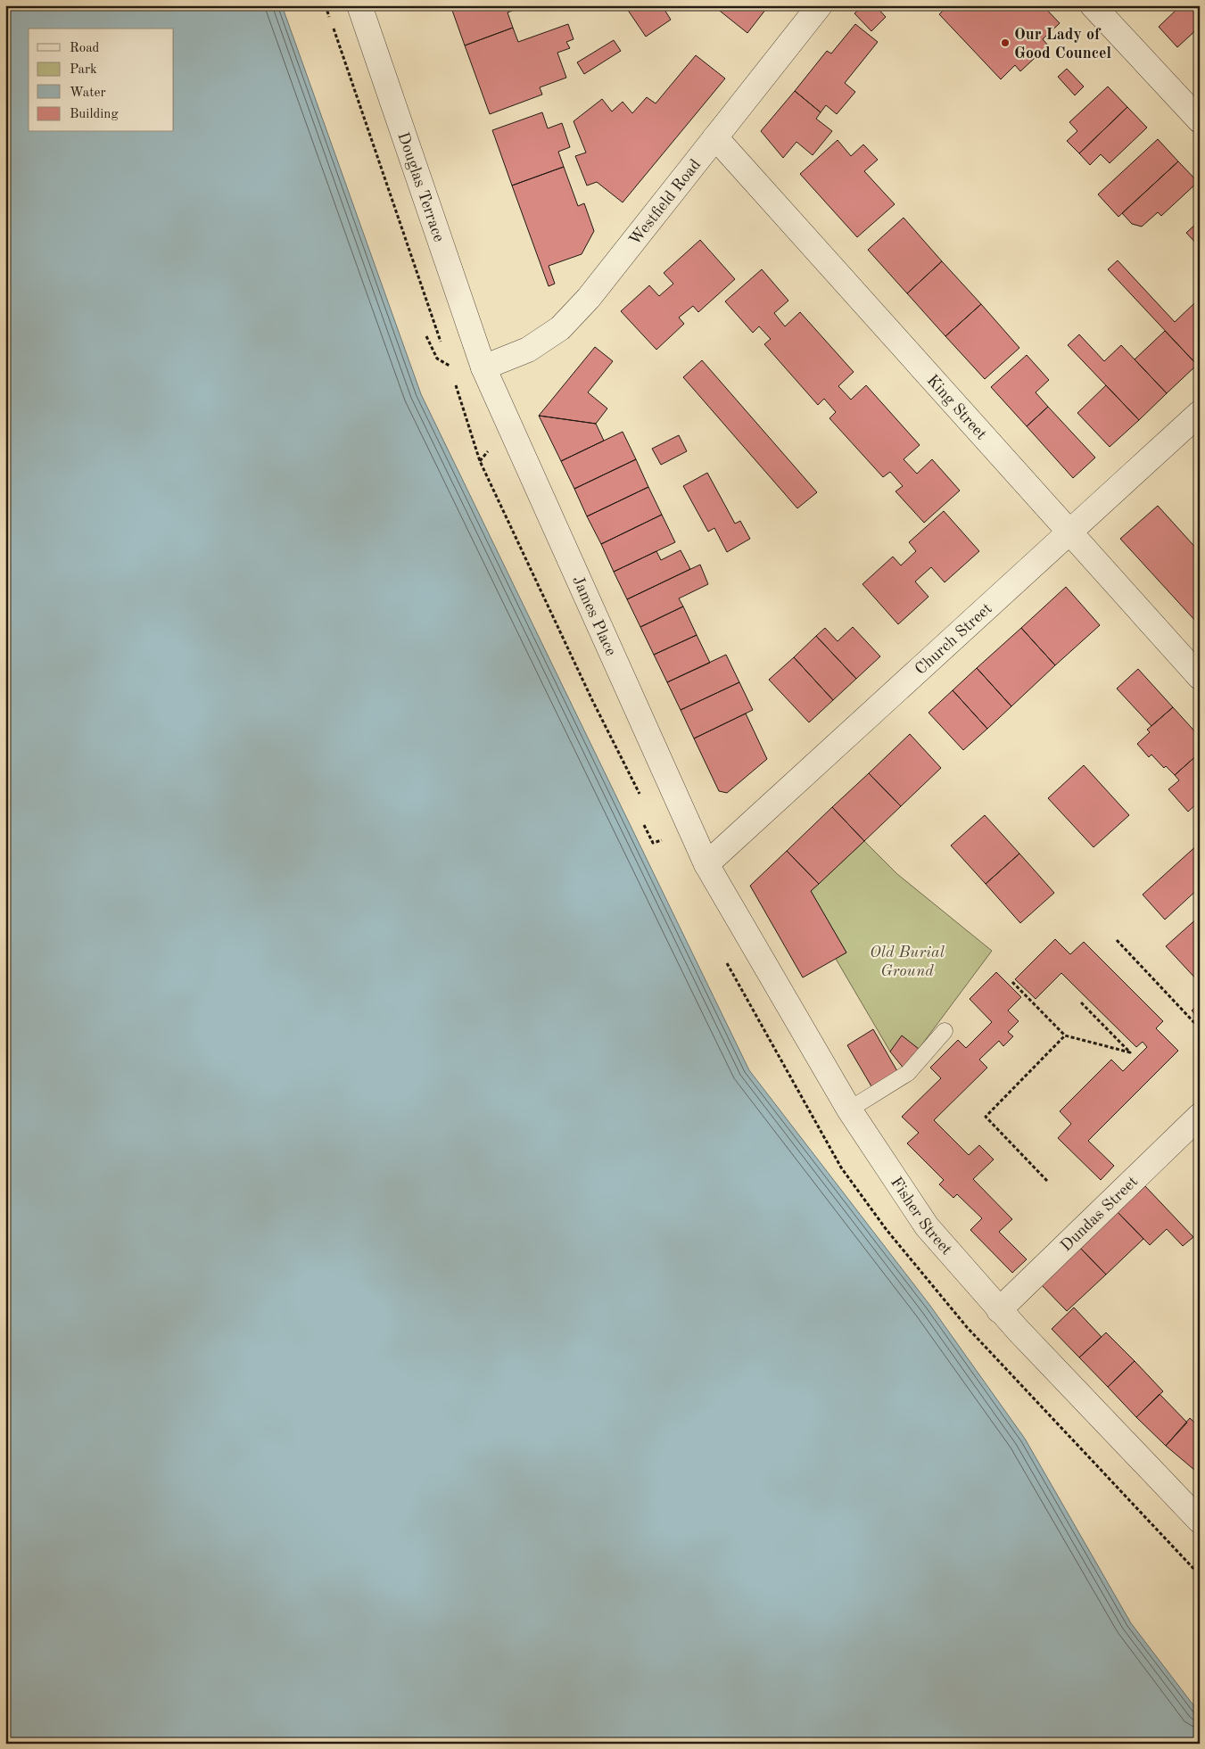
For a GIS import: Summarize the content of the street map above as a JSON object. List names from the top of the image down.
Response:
{
  "streets": {
    "street": [
      "Douglas Terrace",
      "Westfield Road",
      "King Street",
      "James Place",
      "Church Street",
      "Dundas Street",
      "Fisher Street"
    ]
  },
  "crossings": [
    ["Douglas Terrace", "Westfield Road"],
    ["Douglas Terrace", "James Place"],
    ["Westfield Road", "King Street"],
    ["Westfield Road", "James Place"],
    ["King Street", "Church Street"],
    ["James Place", "Church Street"],
    ["James Place", "Fisher Street"],
    ["Church Street", "Fisher Street"],
    ["Dundas Street", "Fisher Street"]
  ],
  "parks": ["Old Burial Ground"],
  "places": ["Our Lady of Good Councel"],
  "legend": [
    "Road",
    "Park",
    "Water",
    "Building"
  ]
}
